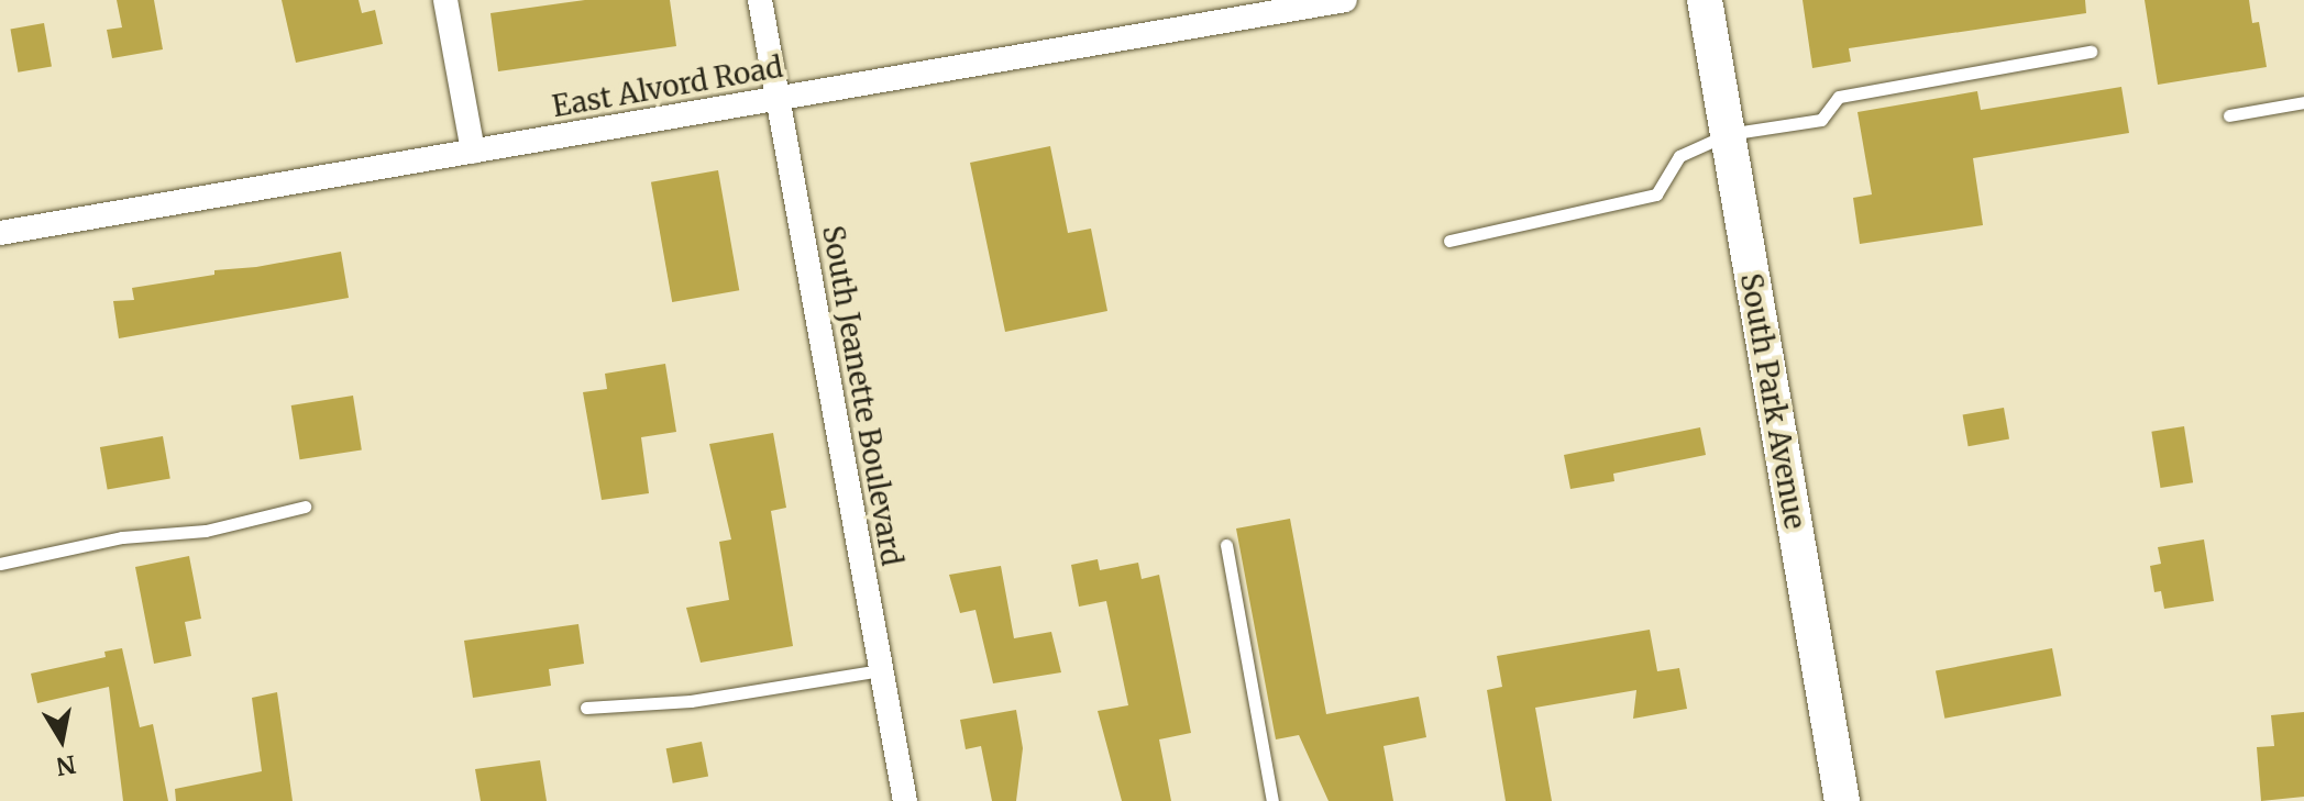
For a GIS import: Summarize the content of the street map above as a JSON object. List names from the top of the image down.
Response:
{
  "streets": {
    "main road": ["South Park Avenue"],
    "street": ["East Alvord Road", "South Jeanette Boulevard"]
  },
  "crossings": [
    ["East Alvord Road", "South Jeanette Boulevard"]
  ],
  "north": "bottom"
}
